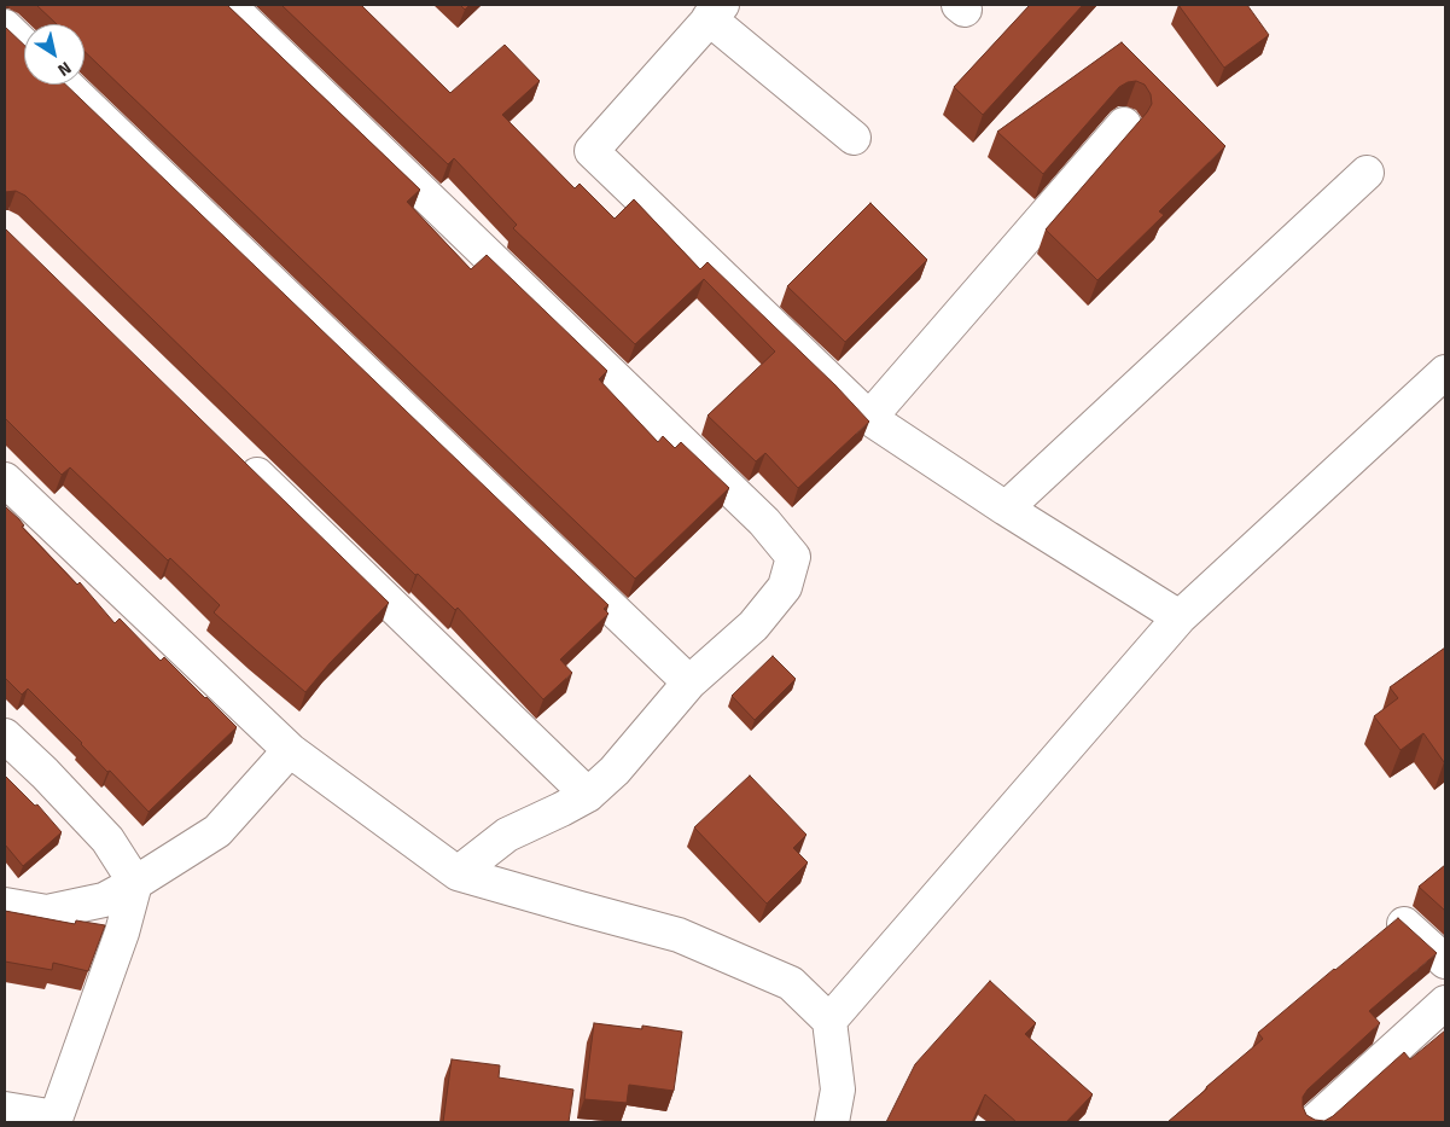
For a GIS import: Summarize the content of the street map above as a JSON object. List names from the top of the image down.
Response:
{
  "north": "bottom right"
}
